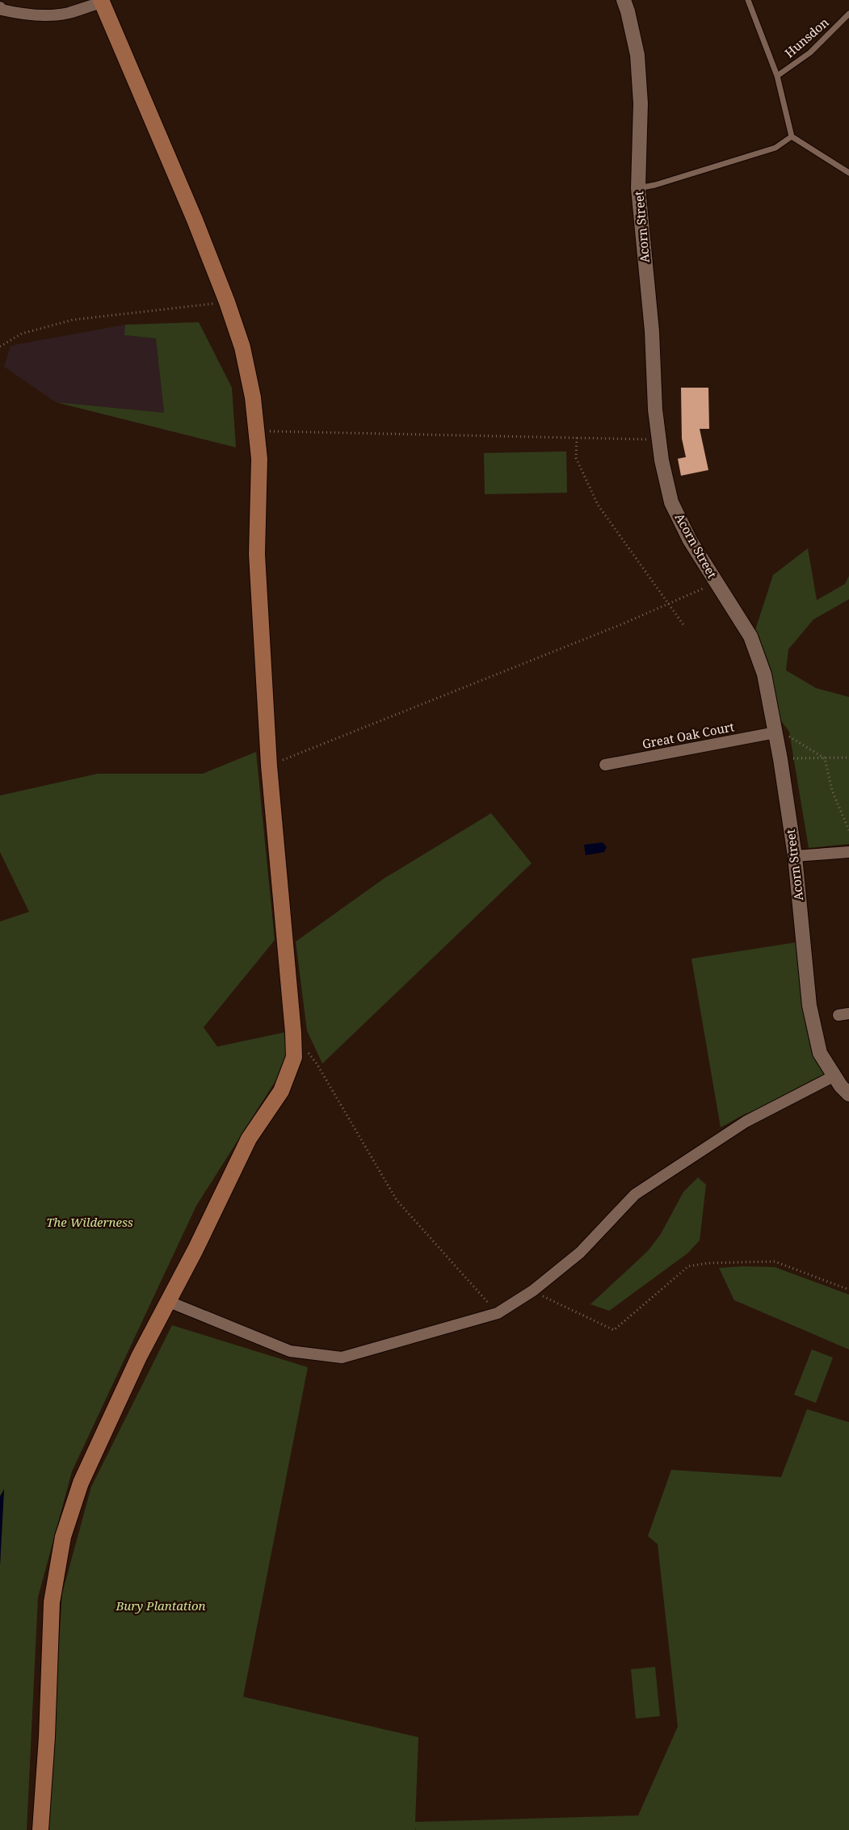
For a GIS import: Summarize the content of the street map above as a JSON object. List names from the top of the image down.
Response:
{
  "streets": {
    "street": ["Acorn Street", "Great Oak Court"],
    "lane": ["Hunsdon"]
  },
  "crossings": [
    ["Acorn Street", "Great Oak Court"]
  ],
  "parks": ["The Wilderness", "Bury Plantation"]
}
